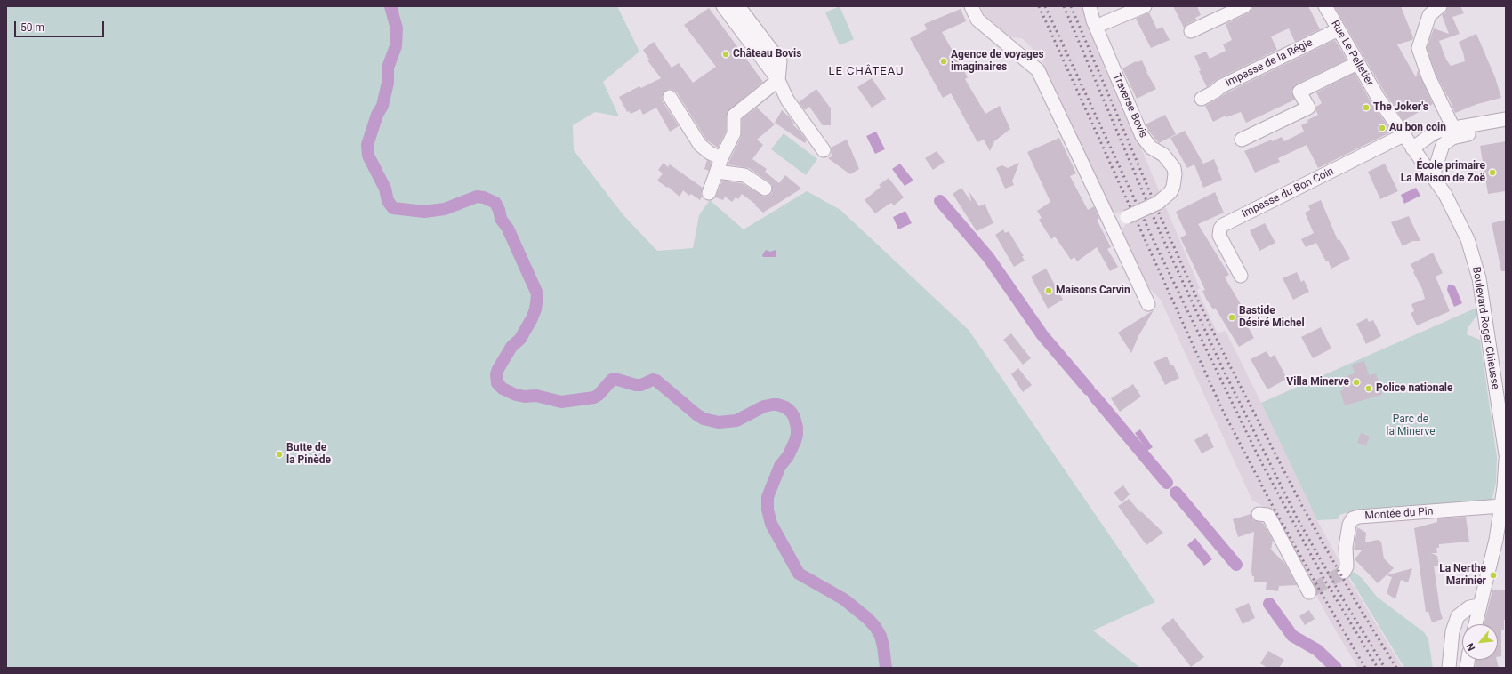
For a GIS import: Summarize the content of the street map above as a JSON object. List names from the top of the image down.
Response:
{
  "streets": {
    "street": [
      "Rue Le Pelletier",
      "Impasse de la Régie",
      "Traverse Bovis",
      "Impasse du Bon Coin",
      "Boulevard Roger Chieusse",
      "Montée du Pin"
    ]
  },
  "crossings": [
    ["Rue Le Pelletier", "Impasse de la Régie"],
    ["Rue Le Pelletier", "Impasse du Bon Coin"],
    ["Rue Le Pelletier", "Boulevard Roger Chieusse"],
    ["Impasse du Bon Coin", "Boulevard Roger Chieusse"]
  ],
  "districts": ["LE CHÂTEAU"],
  "parks": ["Parc de la Minerve"],
  "places": [
    "Château Bovis",
    "Agence de voyages imaginaires",
    "The Joker's",
    "Au bon coin",
    "École primaire La Maison de Zoë",
    "Maisons Carvin",
    "Bastide Désiré Michel",
    "Villa Minerve",
    "Police nationale",
    "Butte de la Pinède",
    "La Nerthe Marinier"
  ],
  "scale_bar": "50 m",
  "north": "bottom left"
}
